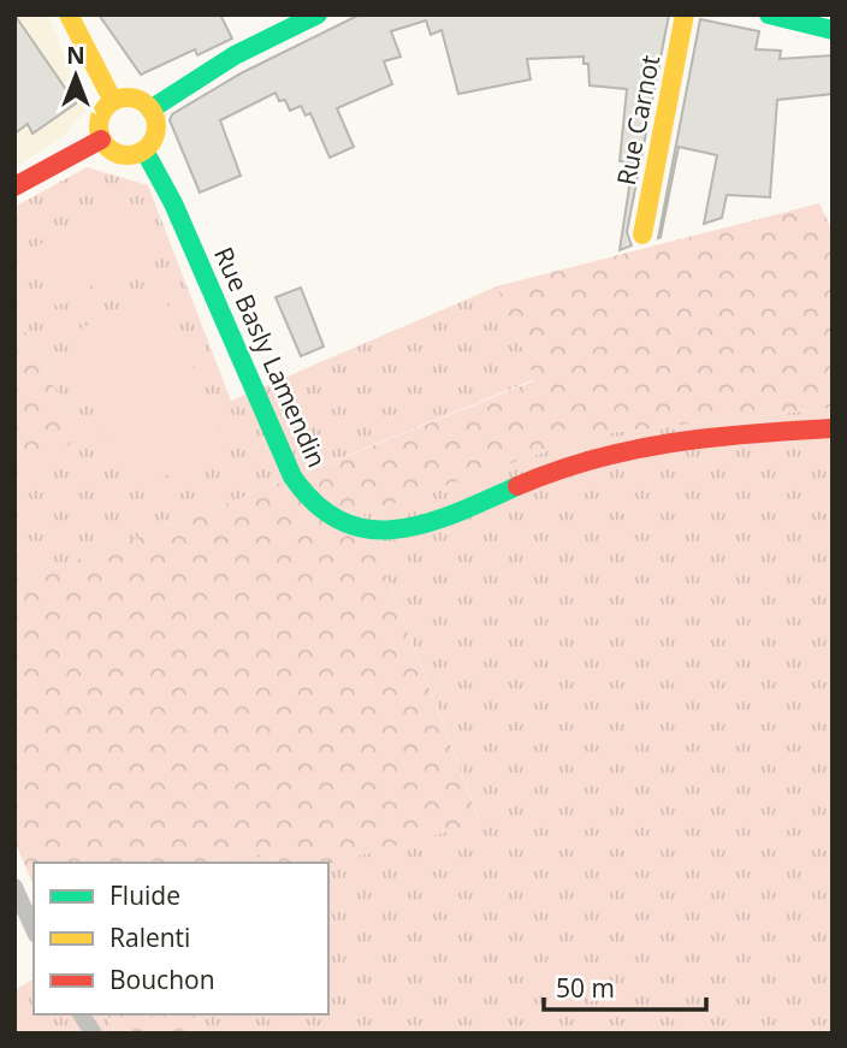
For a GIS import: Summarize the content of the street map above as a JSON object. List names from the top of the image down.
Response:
{
  "streets": {
    "street": ["Rue Carnot", "Rue Basly Lamendin"]
  },
  "legend": ["Fluide", "Ralenti", "Bouchon"],
  "scale_bar": "50 m",
  "north": "top"
}
